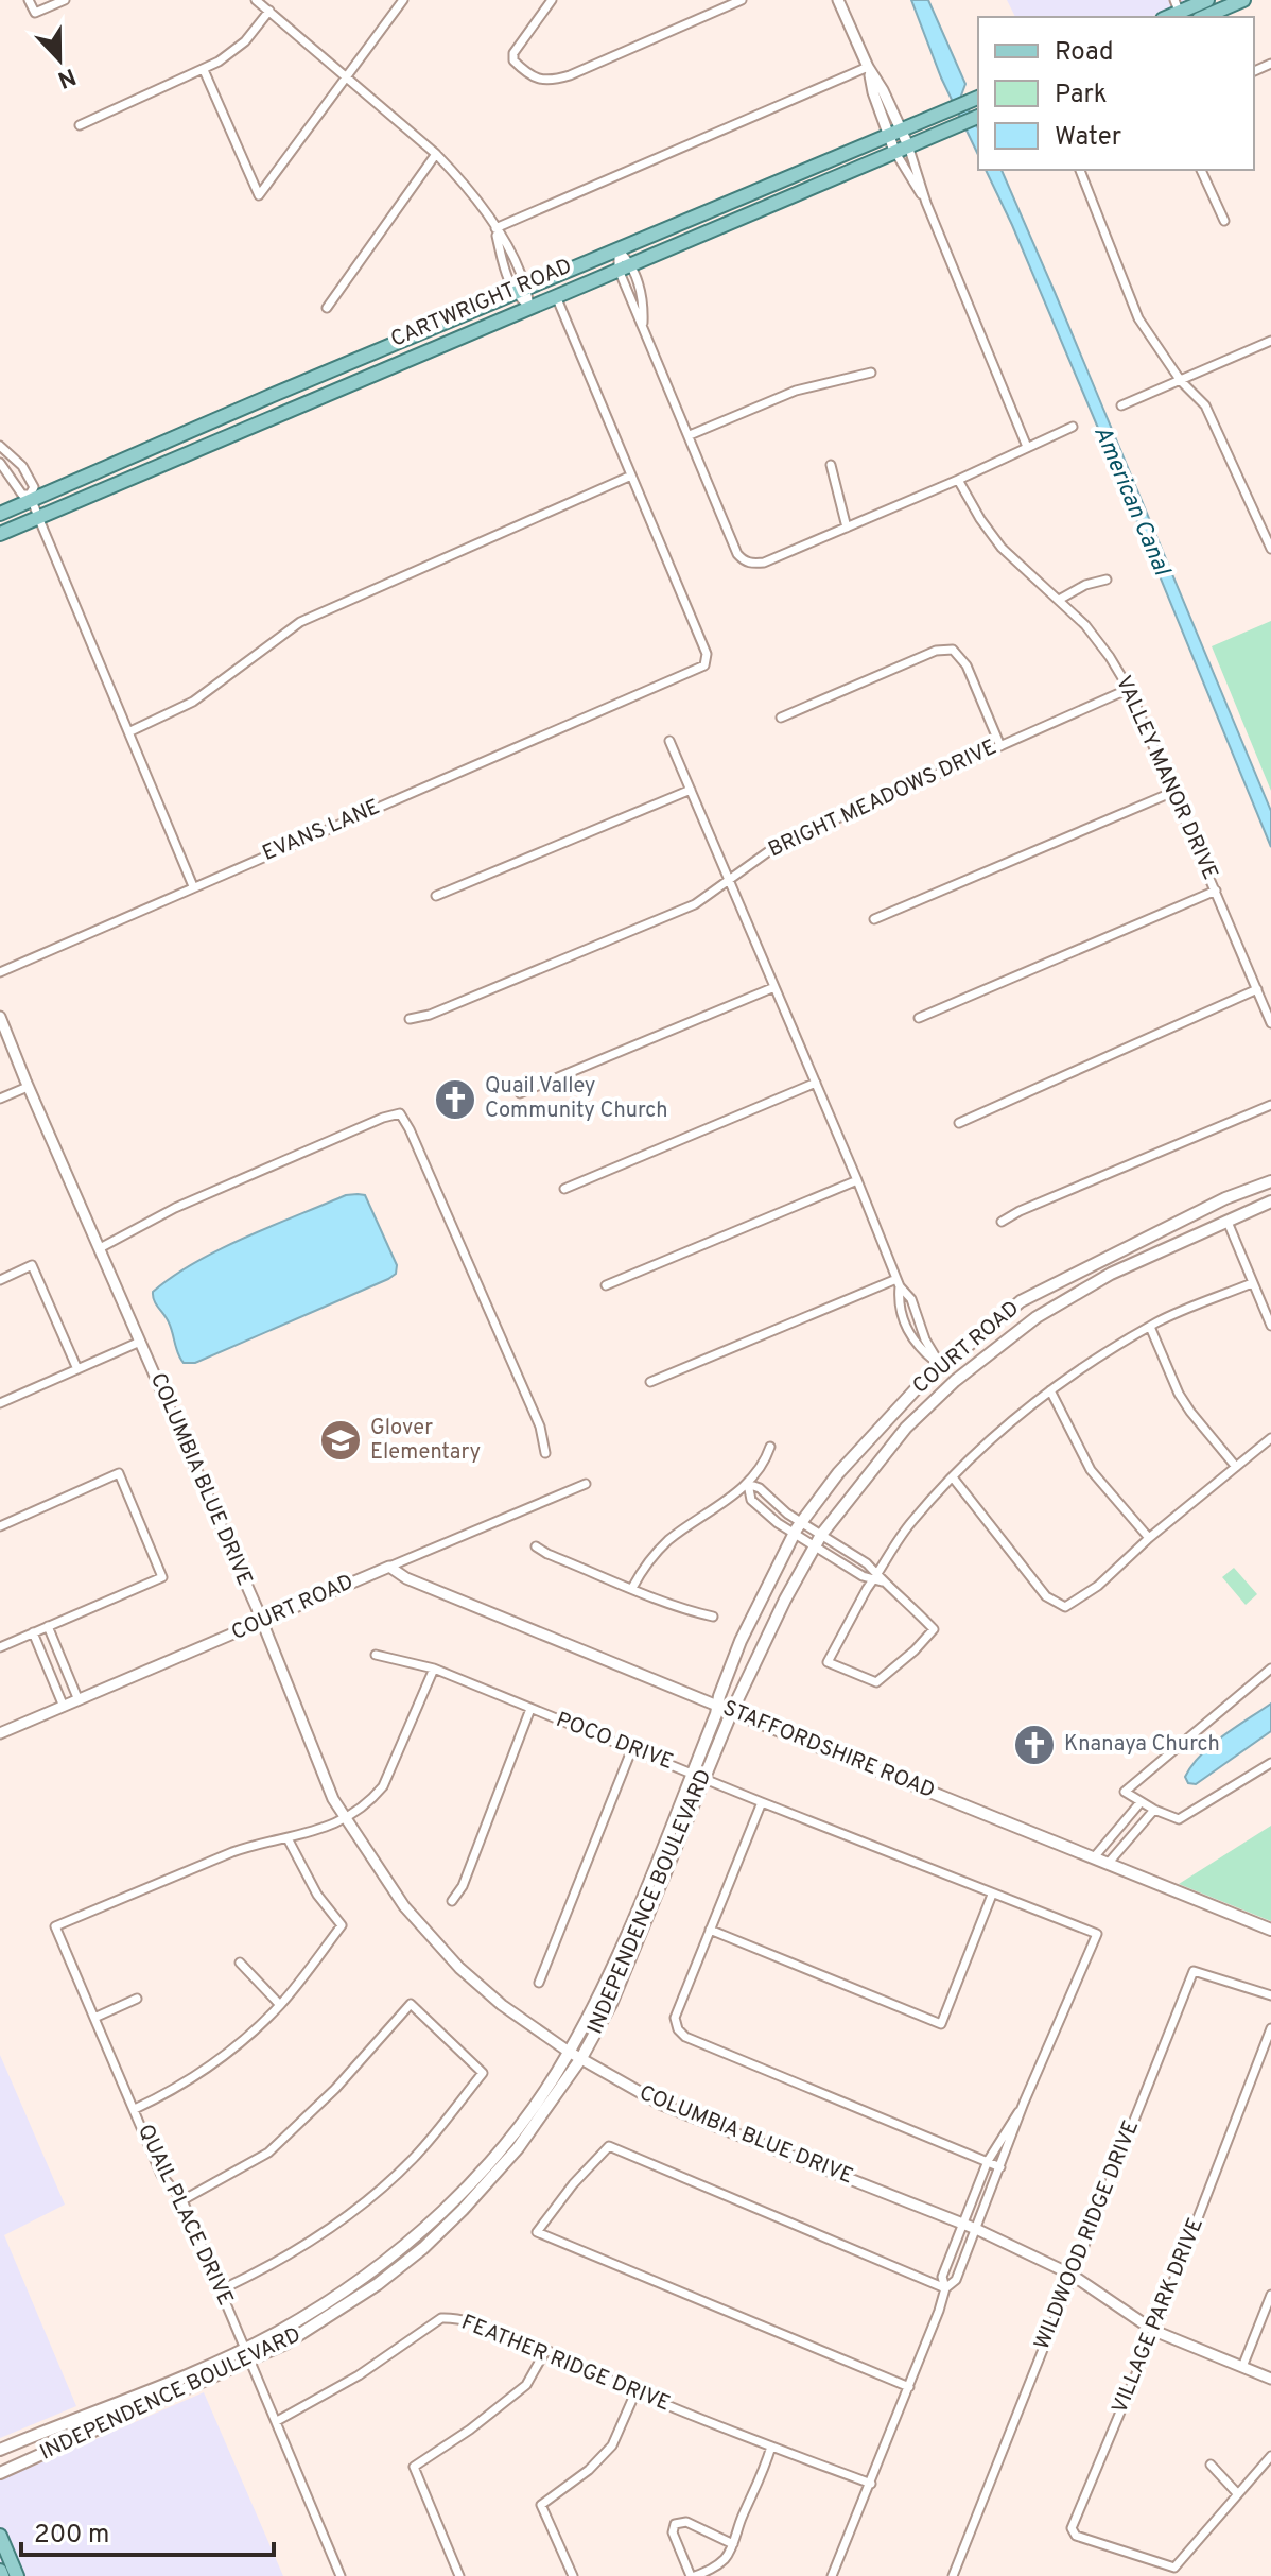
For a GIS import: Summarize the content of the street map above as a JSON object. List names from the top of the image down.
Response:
{
  "streets": {
    "main road": [
      "CARTWRIGHT ROAD",
      "COURT ROAD",
      "STAFFORDSHIRE ROAD",
      "INDEPENDENCE BOULEVARD"
    ],
    "street": [
      "VALLEY MANOR DRIVE",
      "BRIGHT MEADOWS DRIVE",
      "EVANS LANE",
      "COLUMBIA BLUE DRIVE",
      "POCO DRIVE",
      "QUAIL PLACE DRIVE",
      "WILDWOOD RIDGE DRIVE",
      "VILLAGE PARK DRIVE",
      "FEATHER RIDGE DRIVE"
    ]
  },
  "crossings": [
    ["VALLEY MANOR DRIVE", "BRIGHT MEADOWS DRIVE"],
    ["COURT ROAD", "COLUMBIA BLUE DRIVE"],
    ["COURT ROAD", "STAFFORDSHIRE ROAD"],
    ["COURT ROAD", "INDEPENDENCE BOULEVARD"],
    ["COLUMBIA BLUE DRIVE", "INDEPENDENCE BOULEVARD"],
    ["COLUMBIA BLUE DRIVE", "WILDWOOD RIDGE DRIVE"],
    ["COLUMBIA BLUE DRIVE", "VILLAGE PARK DRIVE"],
    ["POCO DRIVE", "INDEPENDENCE BOULEVARD"],
    ["STAFFORDSHIRE ROAD", "INDEPENDENCE BOULEVARD"],
    ["INDEPENDENCE BOULEVARD", "QUAIL PLACE DRIVE"],
    ["QUAIL PLACE DRIVE", "FEATHER RIDGE DRIVE"]
  ],
  "water": ["American Canal"],
  "places": {
    "church": ["Quail Valley Community Church", "Knanaya Church"],
    "school or university": ["Glover Elementary"]
  },
  "legend": ["Road", "Park", "Water"],
  "scale_bar": "200 m",
  "north": "bottom"
}
